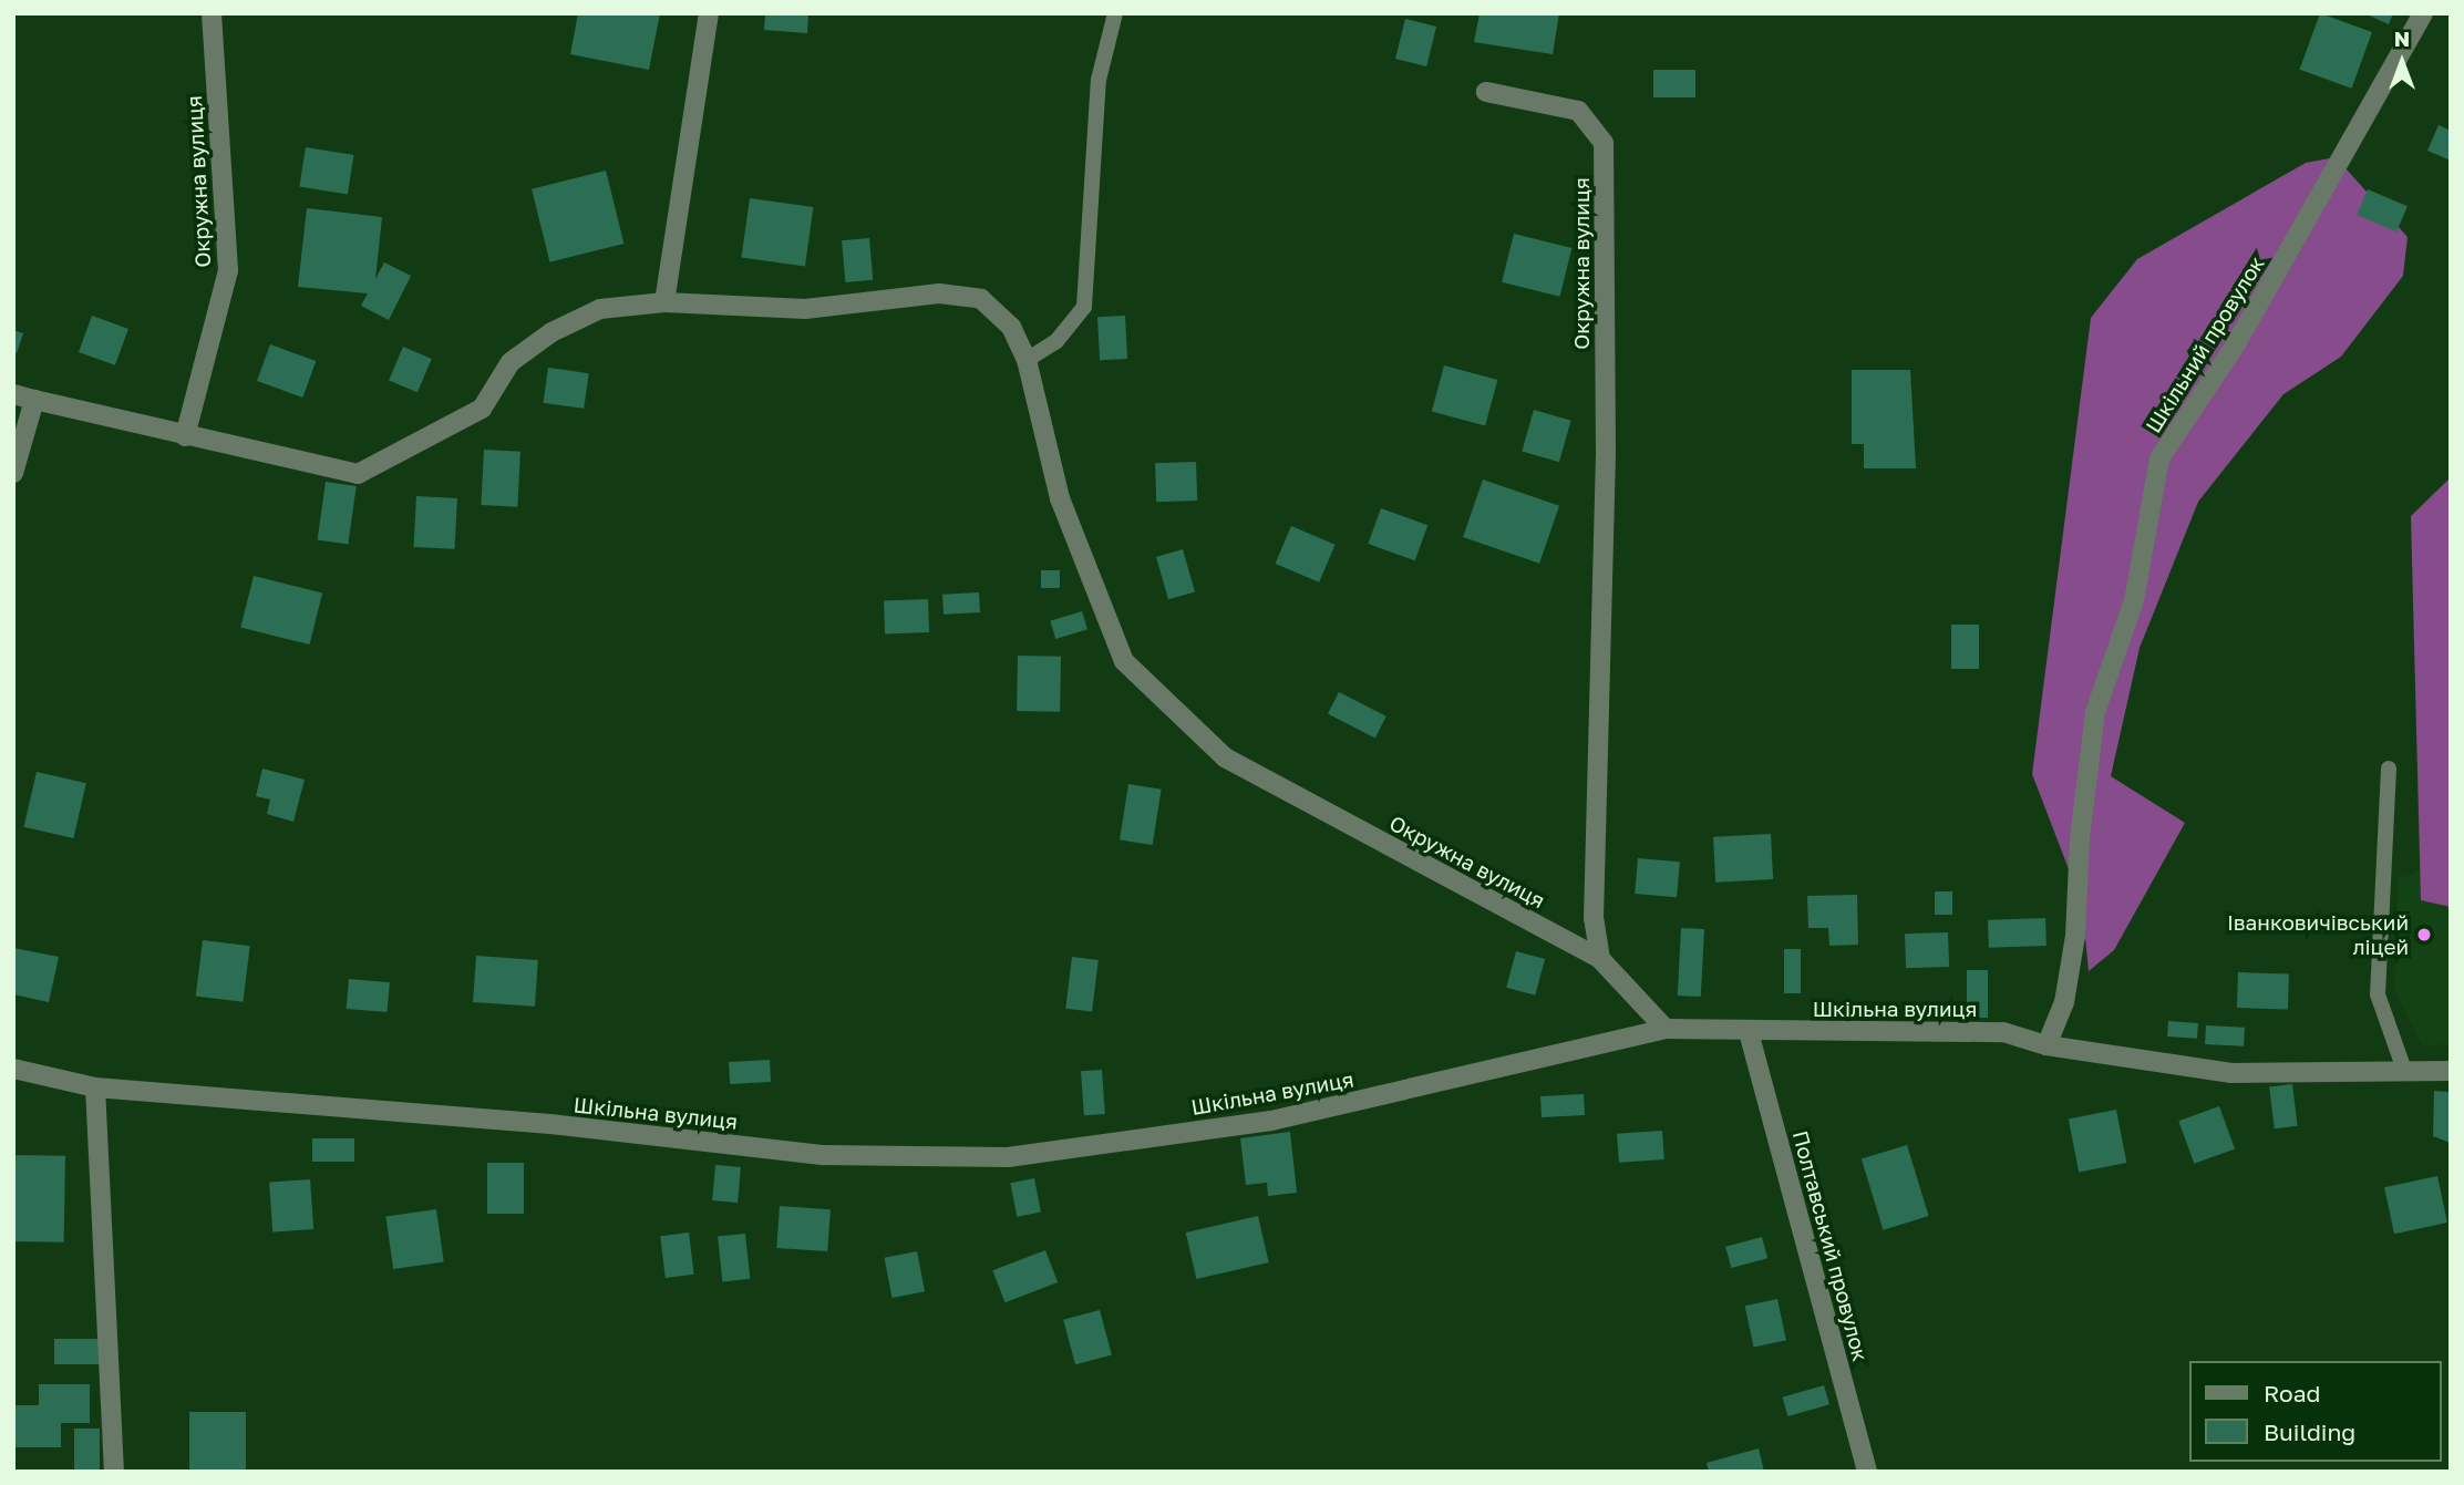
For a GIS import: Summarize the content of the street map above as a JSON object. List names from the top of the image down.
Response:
{
  "streets": {
    "street": [
      "Окружна вулиця",
      "Шкільний провулок",
      "Шкільна вулиця",
      "Полтавський провулок"
    ]
  },
  "crossings": [
    ["Шкільний провулок", "Шкільна вулиця"],
    ["Шкільна вулиця", "Полтавський провулок"]
  ],
  "places": ["Іванковичівський ліцей"],
  "legend": ["Road", "Building"],
  "north": "top"
}
